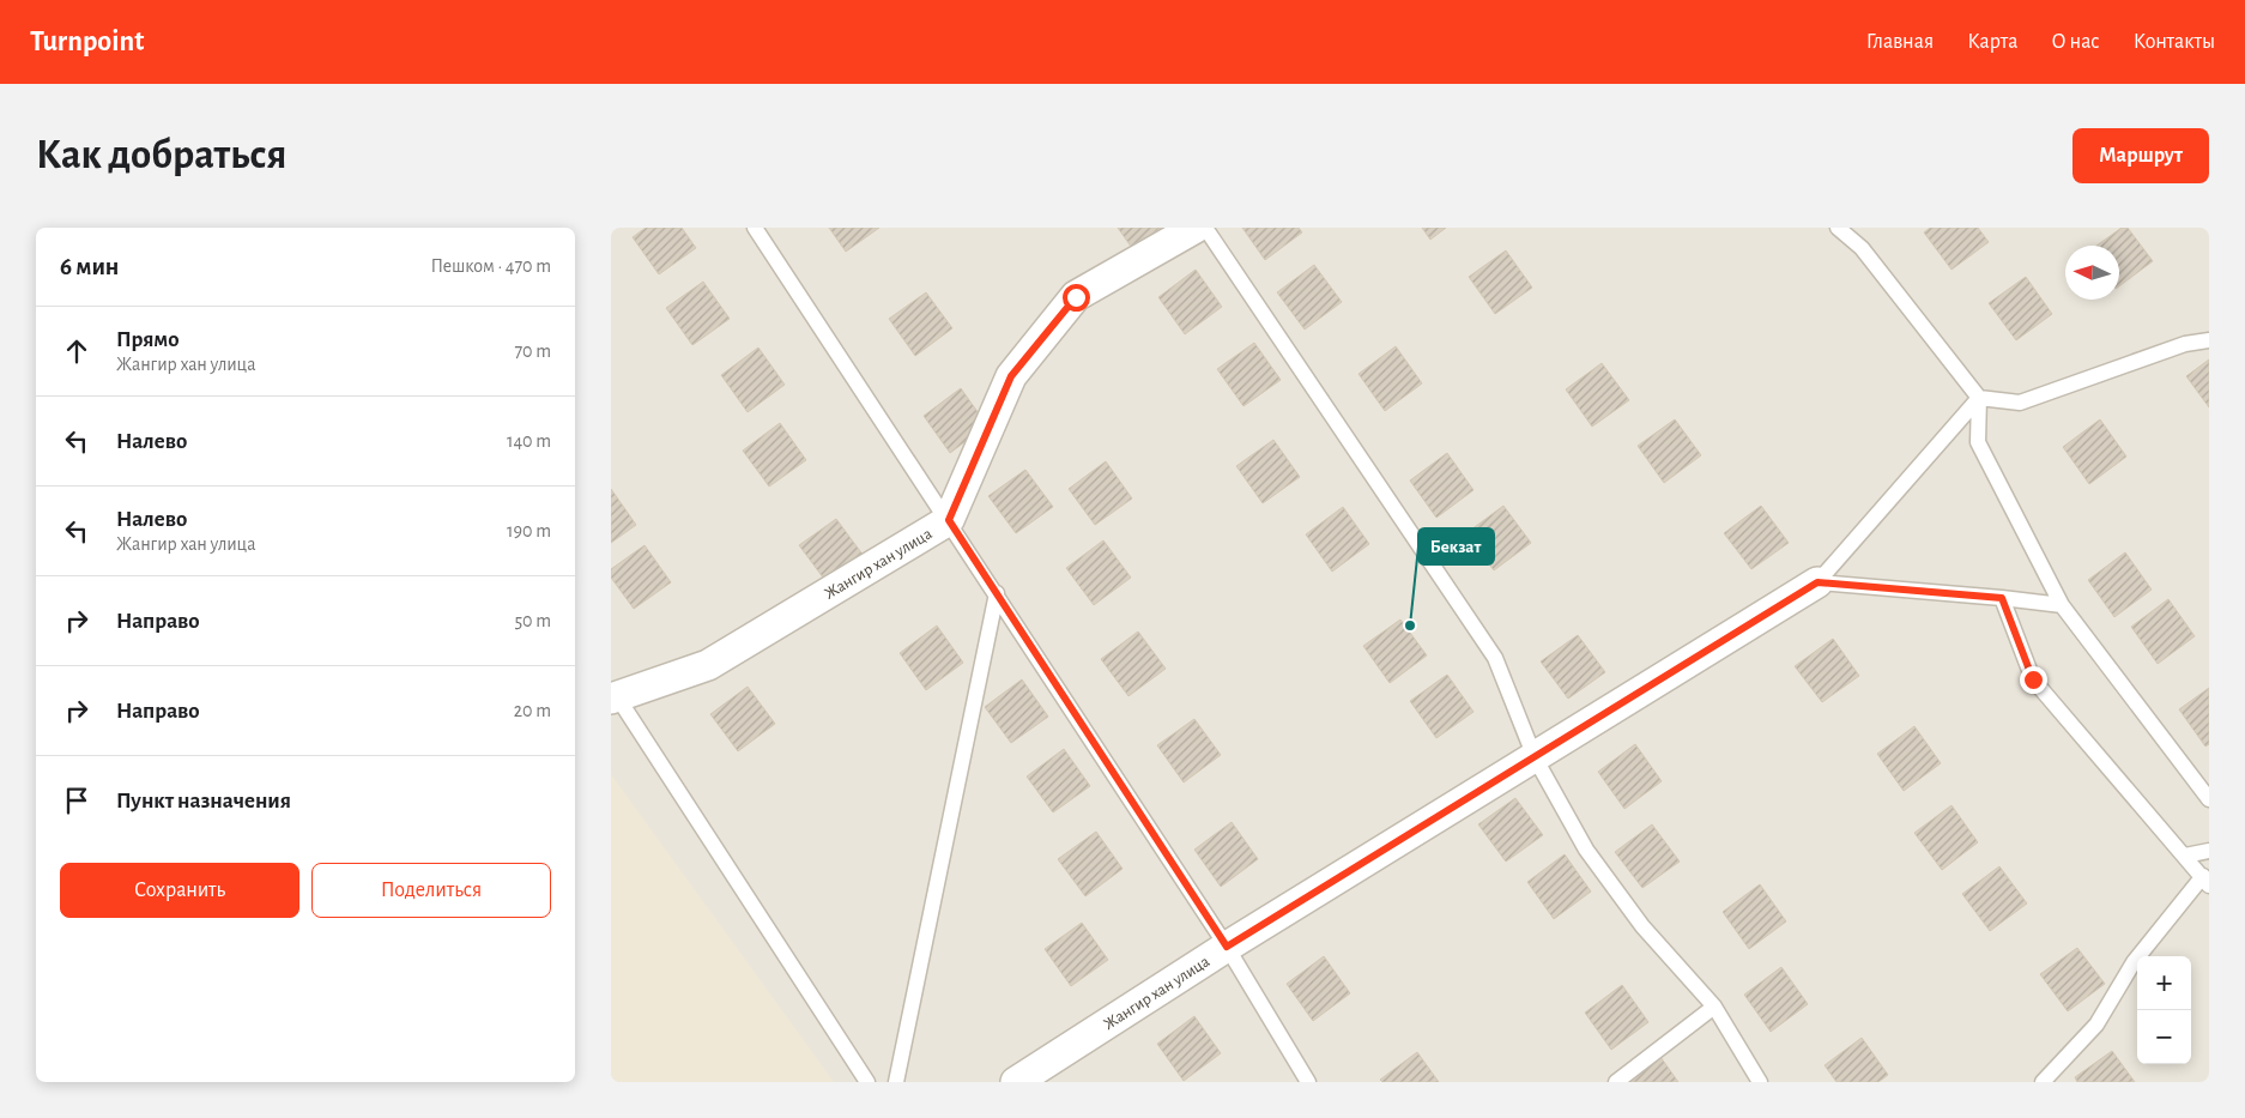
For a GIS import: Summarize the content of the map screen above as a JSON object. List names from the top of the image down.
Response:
{
  "streets": {
    "street": ["Жангир хан улица"]
  },
  "places": ["Бекзат"],
  "north": "left",
  "page": {
    "header": "Turnpoint",
    "nav": [
      "Главная",
      "Карта",
      "О нас",
      "Контакты"
    ],
    "buttons": [
      "Маршрут",
      ["Сохранить", "Поделиться"]
    ],
    "title": "Как добраться",
    "heading": ["6 мин", "Пешком · 470 m"],
    "list": [
      ["Прямо", "Жангир хан улица", "70 m"],
      ["Налево", "140 m"],
      ["Налево", "Жангир хан улица", "190 m"],
      ["Направо", "50 m"],
      ["Направо", "20 m"],
      "Пункт назначения"
    ],
    "map_buttons": ["+", "−"]
  }
}
